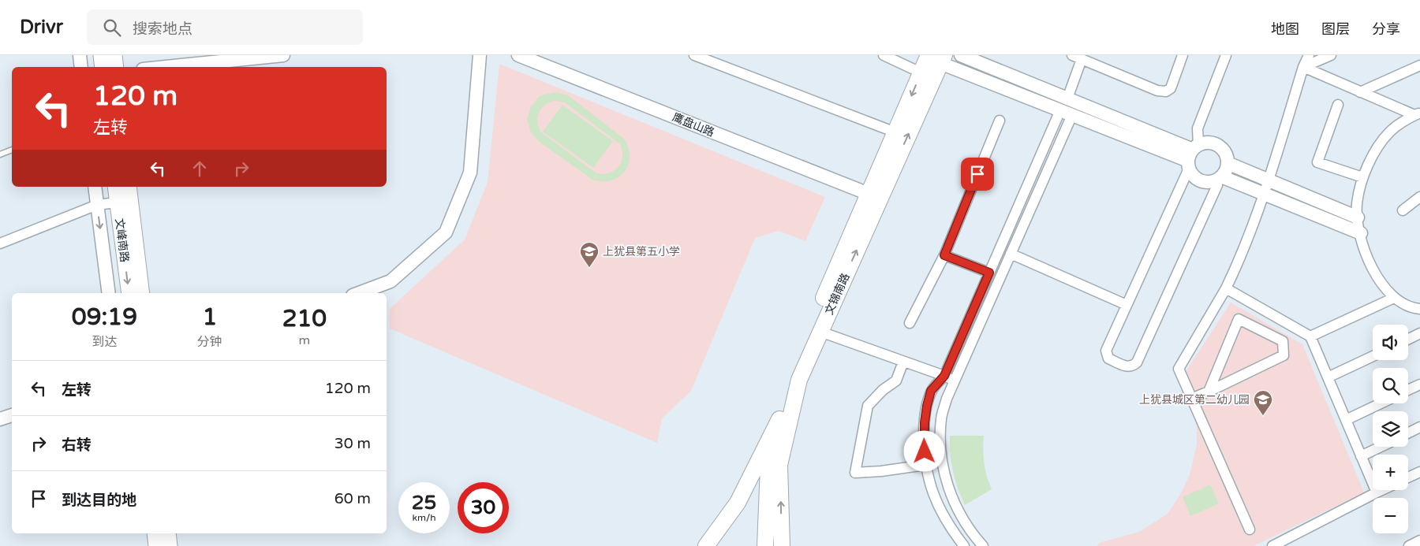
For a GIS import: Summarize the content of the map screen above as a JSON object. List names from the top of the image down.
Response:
{
  "streets": {
    "main road": ["文峰南路", "文锦南路"],
    "street": ["鹰盘山路"]
  },
  "crossings": [
    ["鹰盘山路", "文锦南路"]
  ],
  "places": {
    "school or university": ["上犹县第五小学", "上犹县城区第二幼儿园"]
  },
  "page": {
    "header": "Drivr",
    "search": "搜索地点",
    "nav": ["地图", "图层", "分享"],
    "turn": ["120 m", "左转"],
    "eta": [
      "09:19",
      "到达",
      "1",
      "分钟",
      "210",
      "m"
    ],
    "map_buttons": ["+", "−"],
    "list": [
      {
        "name": "左转",
        "value": "120 m"
      },
      {
        "name": "右转",
        "value": "30 m"
      },
      {
        "name": "到达目的地",
        "value": "60 m"
      }
    ],
    "speed": "25 km/h",
    "limit": "30"
  }
}
